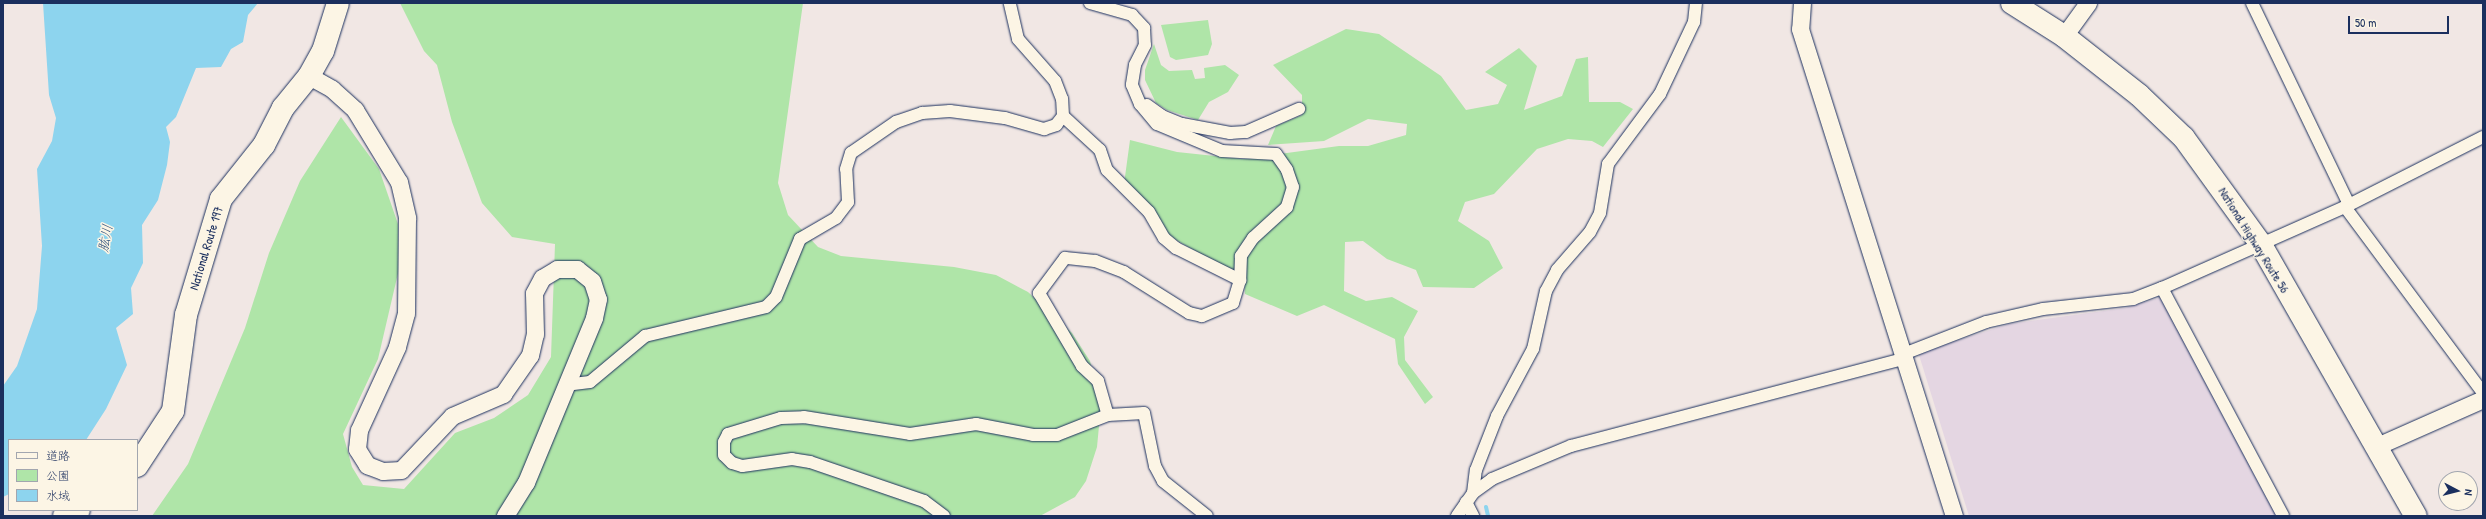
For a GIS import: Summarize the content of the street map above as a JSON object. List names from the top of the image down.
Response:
{
  "streets": {
    "highway": ["National Highway Route 56", "National Route 197"]
  },
  "water": ["肱川"],
  "legend": ["道路", "公園", "水域"],
  "scale_bar": "50 m",
  "north": "right"
}
